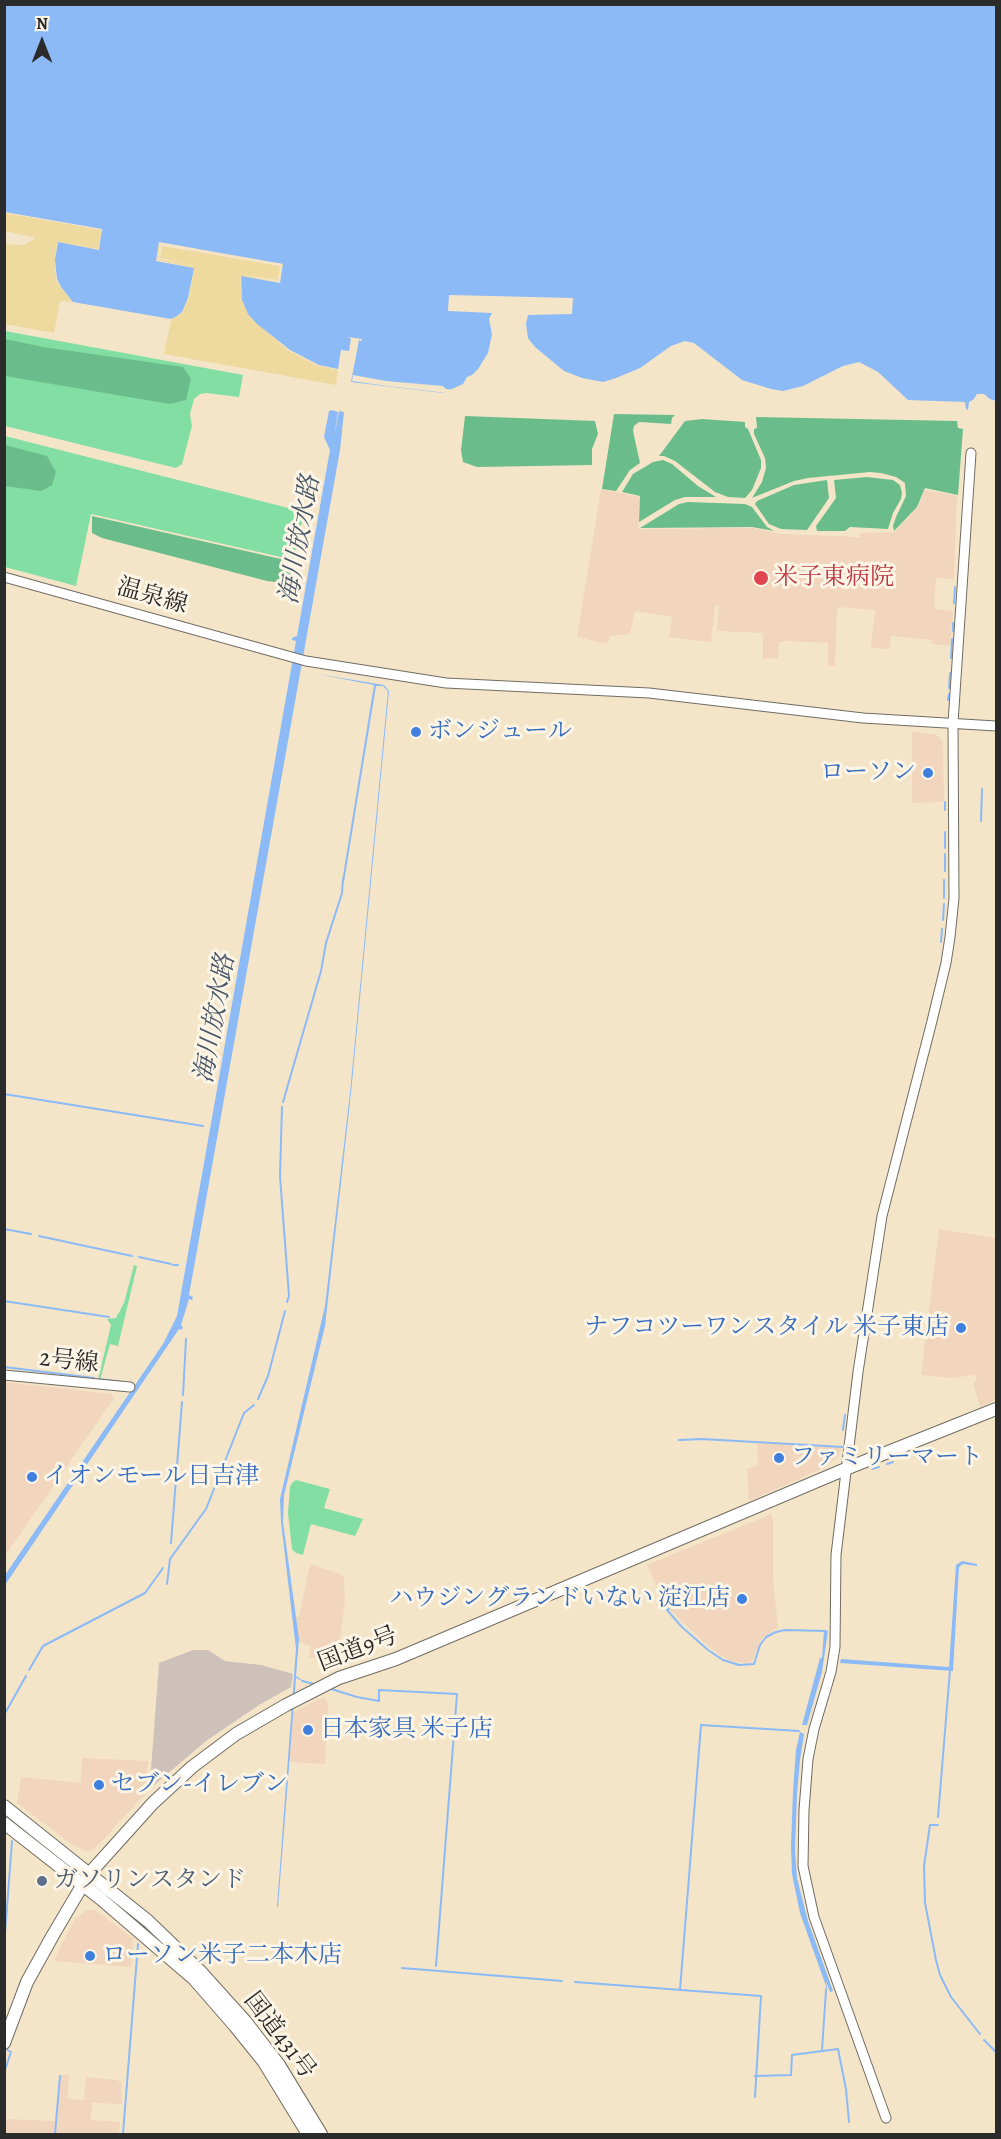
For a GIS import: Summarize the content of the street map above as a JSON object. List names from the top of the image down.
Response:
{
  "streets": {
    "highway": ["国道9号", "国道431号"],
    "street": ["温泉線", "2号線"]
  },
  "crossings": [
    ["国道9号", "国道431号"]
  ],
  "water": ["海川放水路"],
  "places": [
    "米子東病院",
    "ボンジュール",
    "ローソン",
    "ナフコツーワンスタイル 米子東店",
    "ファミリーマート",
    "イオンモール日吉津",
    "ハウジングランドいない 淀江店",
    "日本家具 米子店",
    "セブン-イレブン",
    "ガソリンスタンド",
    "ローソン米子二本木店"
  ],
  "north": "top"
}
